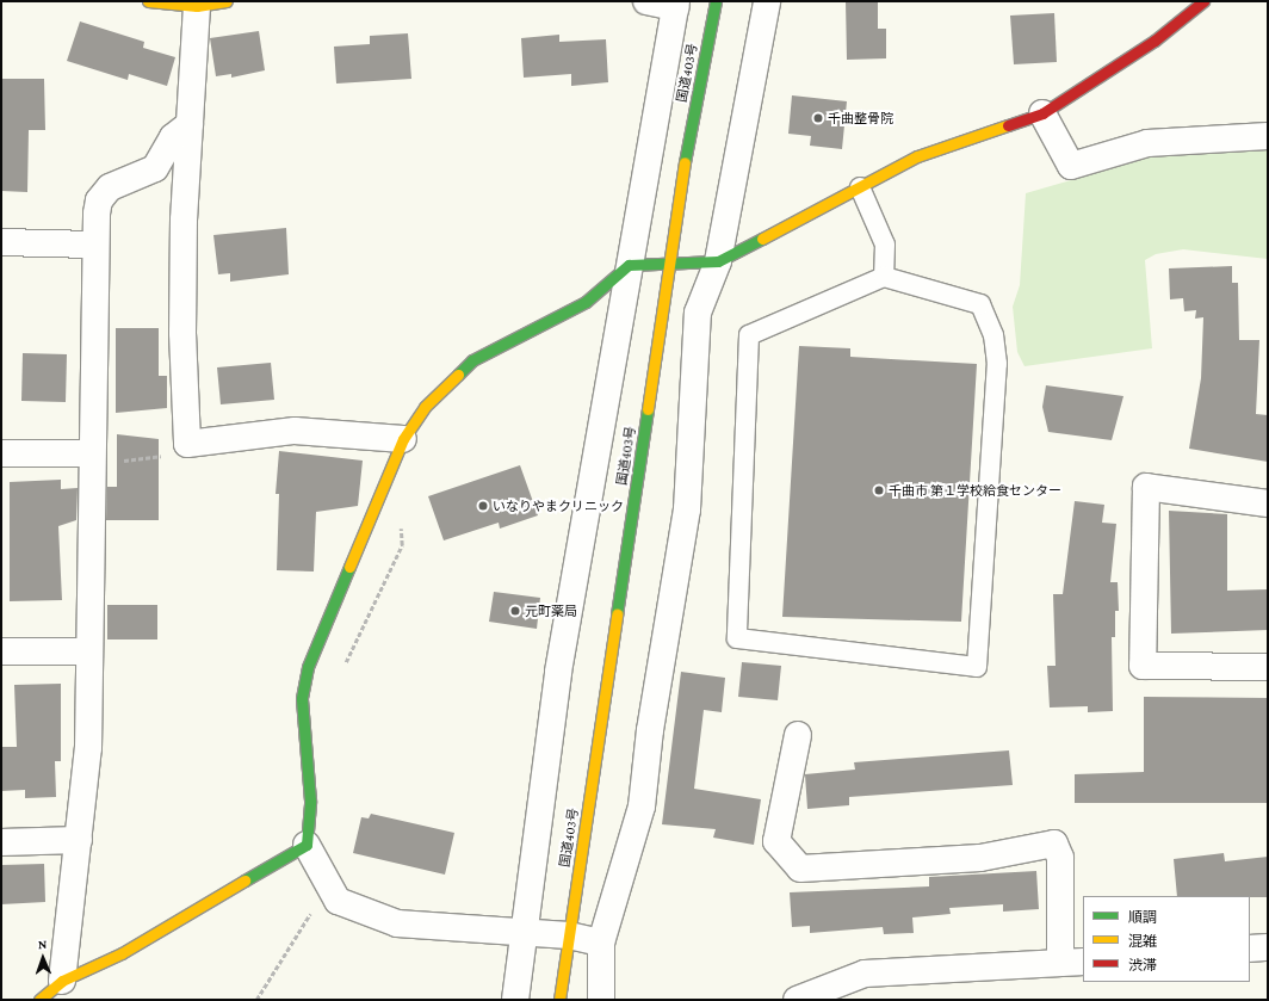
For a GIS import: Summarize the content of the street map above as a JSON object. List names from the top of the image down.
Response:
{
  "streets": {
    "main road": ["国道403号"]
  },
  "places": [
    "千曲整骨院",
    "千曲市 第１学校給食センター",
    "いなりやまクリニック",
    "元町薬局"
  ],
  "legend": ["順調", "混雑", "渋滞"],
  "north": "top"
}
